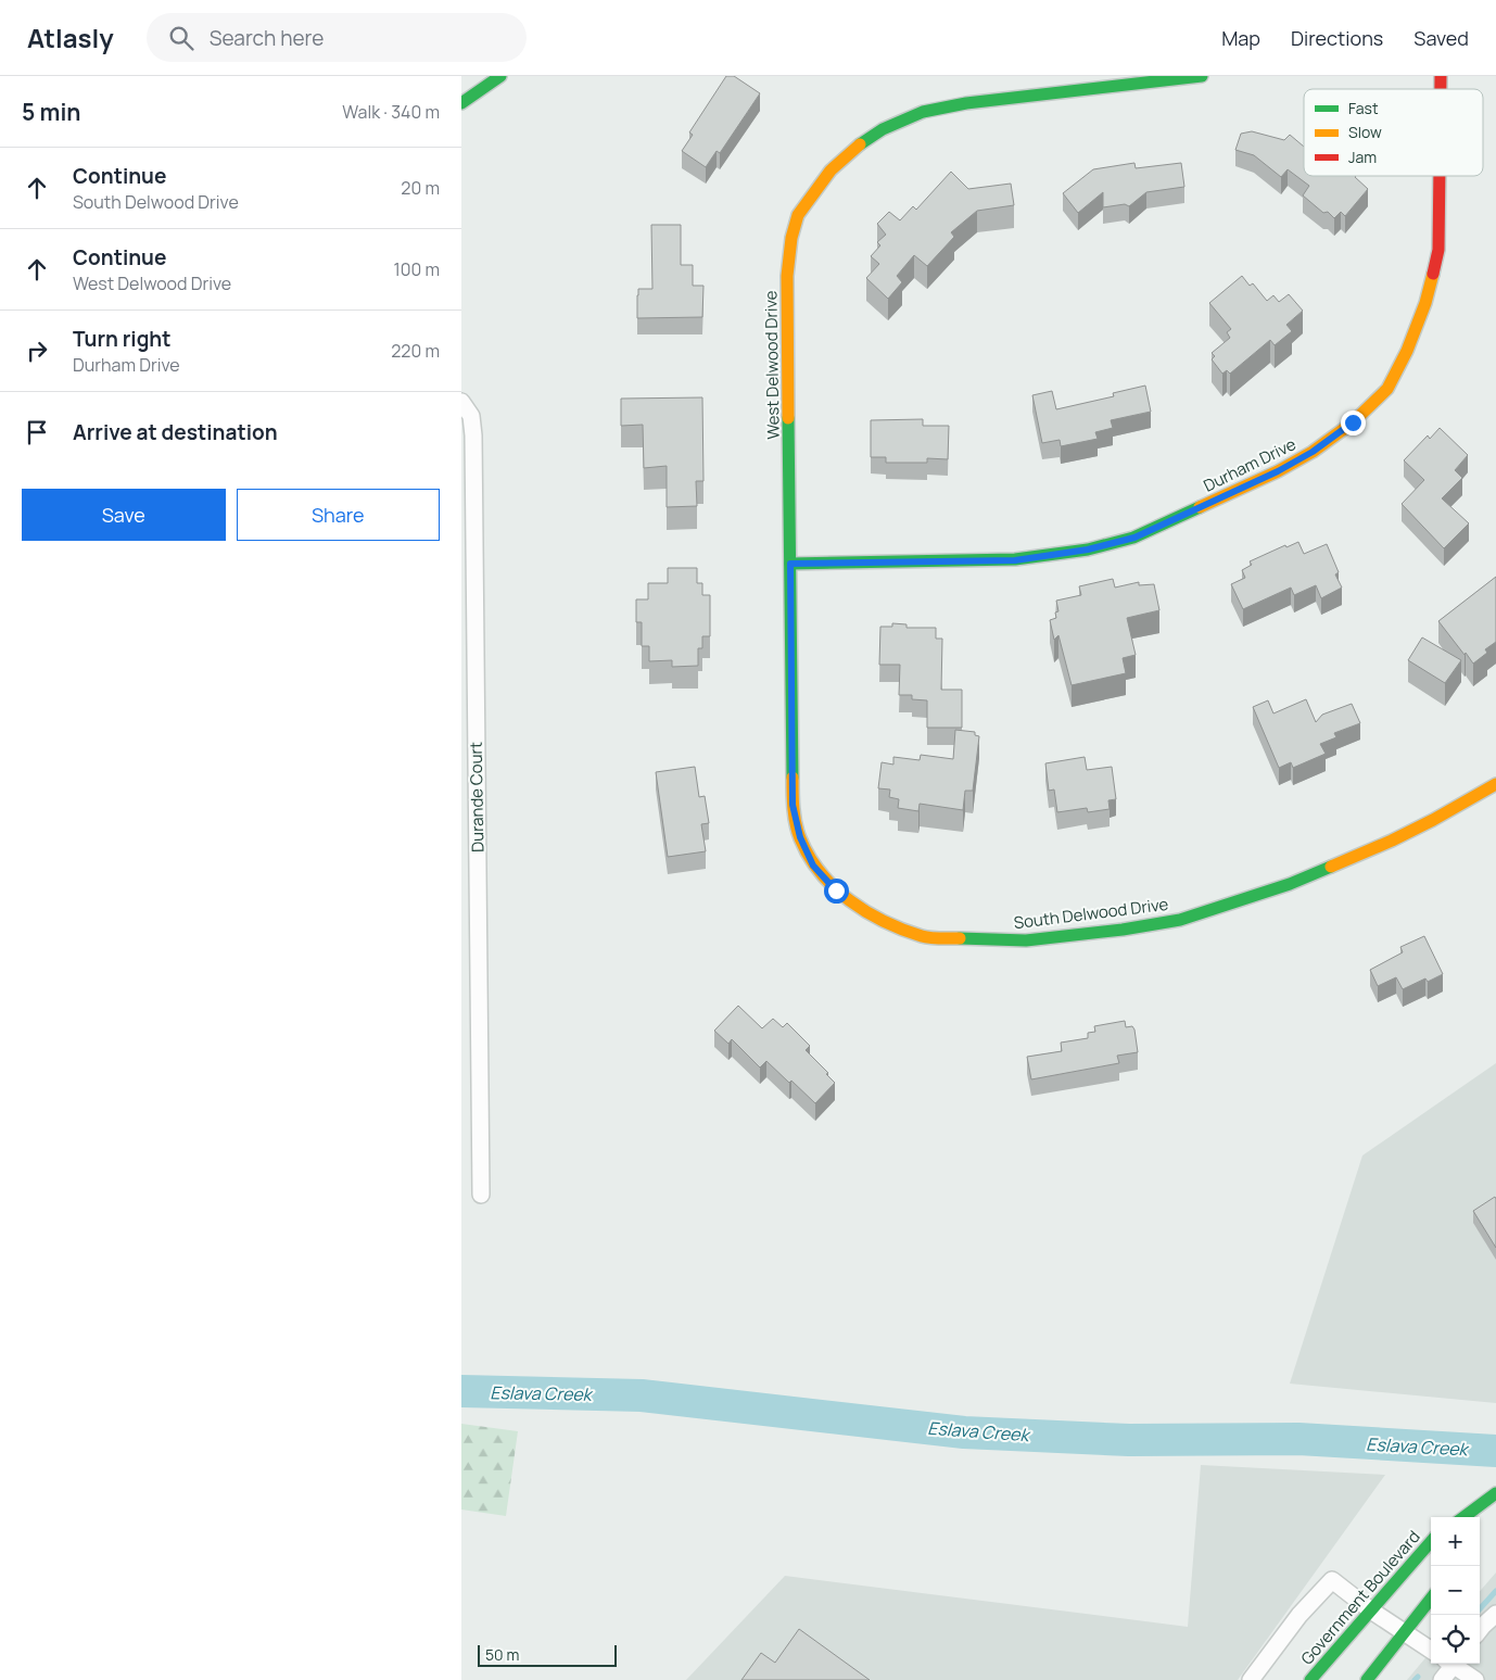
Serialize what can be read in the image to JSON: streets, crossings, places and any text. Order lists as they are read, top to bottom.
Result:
{
  "streets": {
    "street": [
      "West Delwood Drive",
      "Durham Drive",
      "Durande Court",
      "South Delwood Drive",
      "Government Boulevard"
    ]
  },
  "crossings": [
    ["West Delwood Drive", "Durham Drive"],
    ["West Delwood Drive", "South Delwood Drive"]
  ],
  "water": ["Eslava Creek"],
  "legend": ["Fast", "Slow", "Jam"],
  "scale_bar": "50 m",
  "page": {
    "header": "Atlasly",
    "search": "Search here",
    "nav": ["Map", "Directions", "Saved"],
    "heading": ["5 min", "Walk · 340 m"],
    "list": [
      ["Continue", "South Delwood Drive", "20 m"],
      ["Continue", "West Delwood Drive", "100 m"],
      ["Turn right", "Durham Drive", "220 m"],
      "Arrive at destination"
    ],
    "buttons": ["Save", "Share"],
    "map_buttons": ["+", "−"],
    "scale": "50 m"
  }
}
